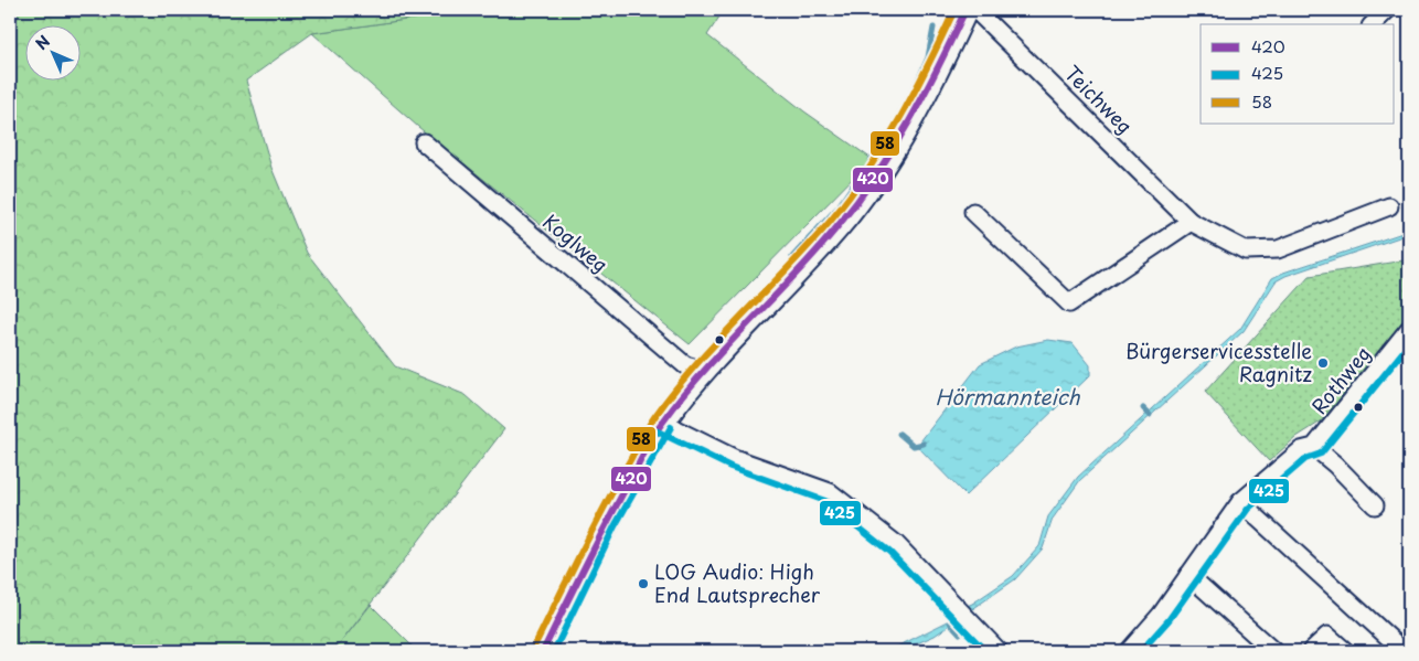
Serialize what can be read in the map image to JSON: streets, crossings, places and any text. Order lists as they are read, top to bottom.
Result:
{
  "streets": {
    "street": ["Teichweg", "Koglweg", "Rothweg"]
  },
  "water": ["Hörmannteich"],
  "places": ["Bürgerservicesstelle Ragnitz", "LOG Audio: High End Lautsprecher"],
  "lines": ["transit line 420", "transit line 58", "transit line 425"],
  "legend": ["420", "425", "58"],
  "north": "top left"
}
